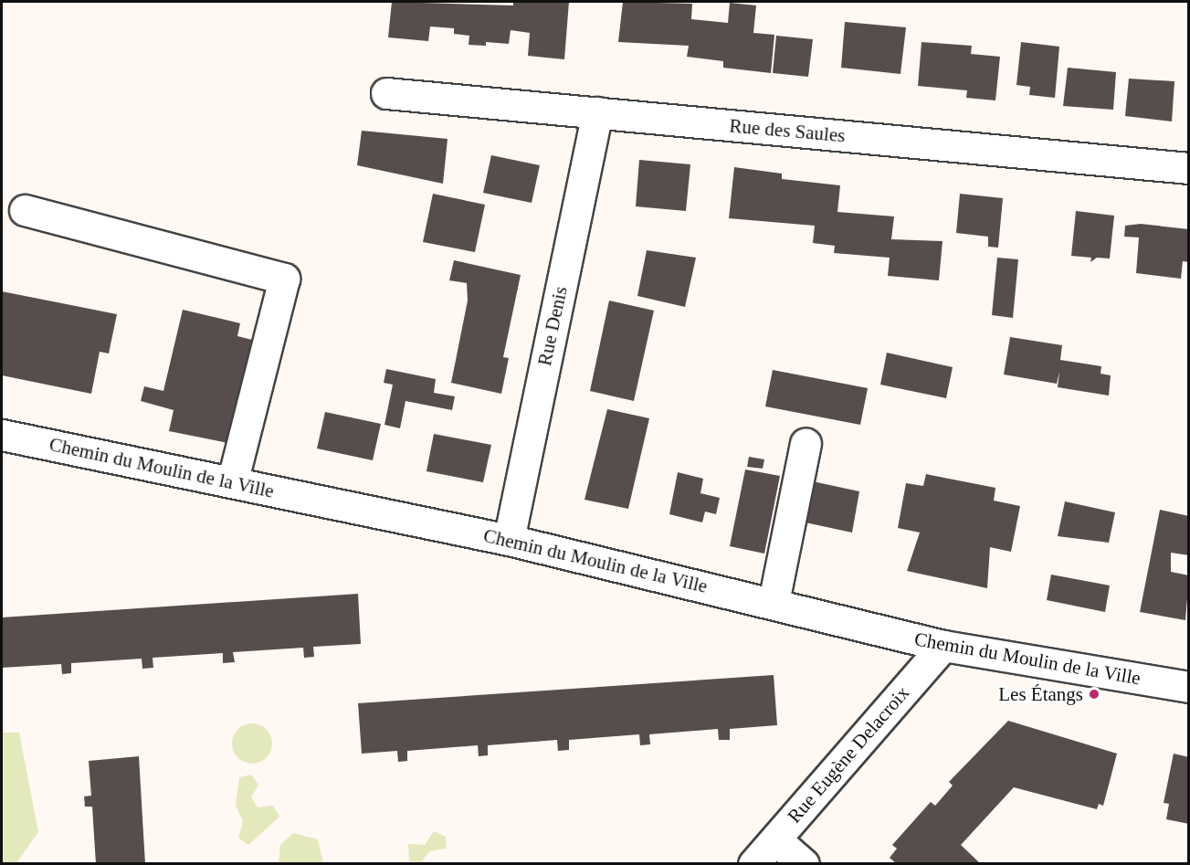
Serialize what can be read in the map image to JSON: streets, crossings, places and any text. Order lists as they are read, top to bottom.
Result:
{
  "streets": {
    "street": [
      "Rue des Saules",
      "Rue Denis",
      "Chemin du Moulin de la Ville",
      "Rue Eugène Delacroix"
    ]
  },
  "crossings": [
    ["Rue des Saules", "Rue Denis"],
    ["Rue Denis", "Chemin du Moulin de la Ville"],
    ["Chemin du Moulin de la Ville", "Rue Eugène Delacroix"]
  ],
  "places": ["Les Étangs"]
}
